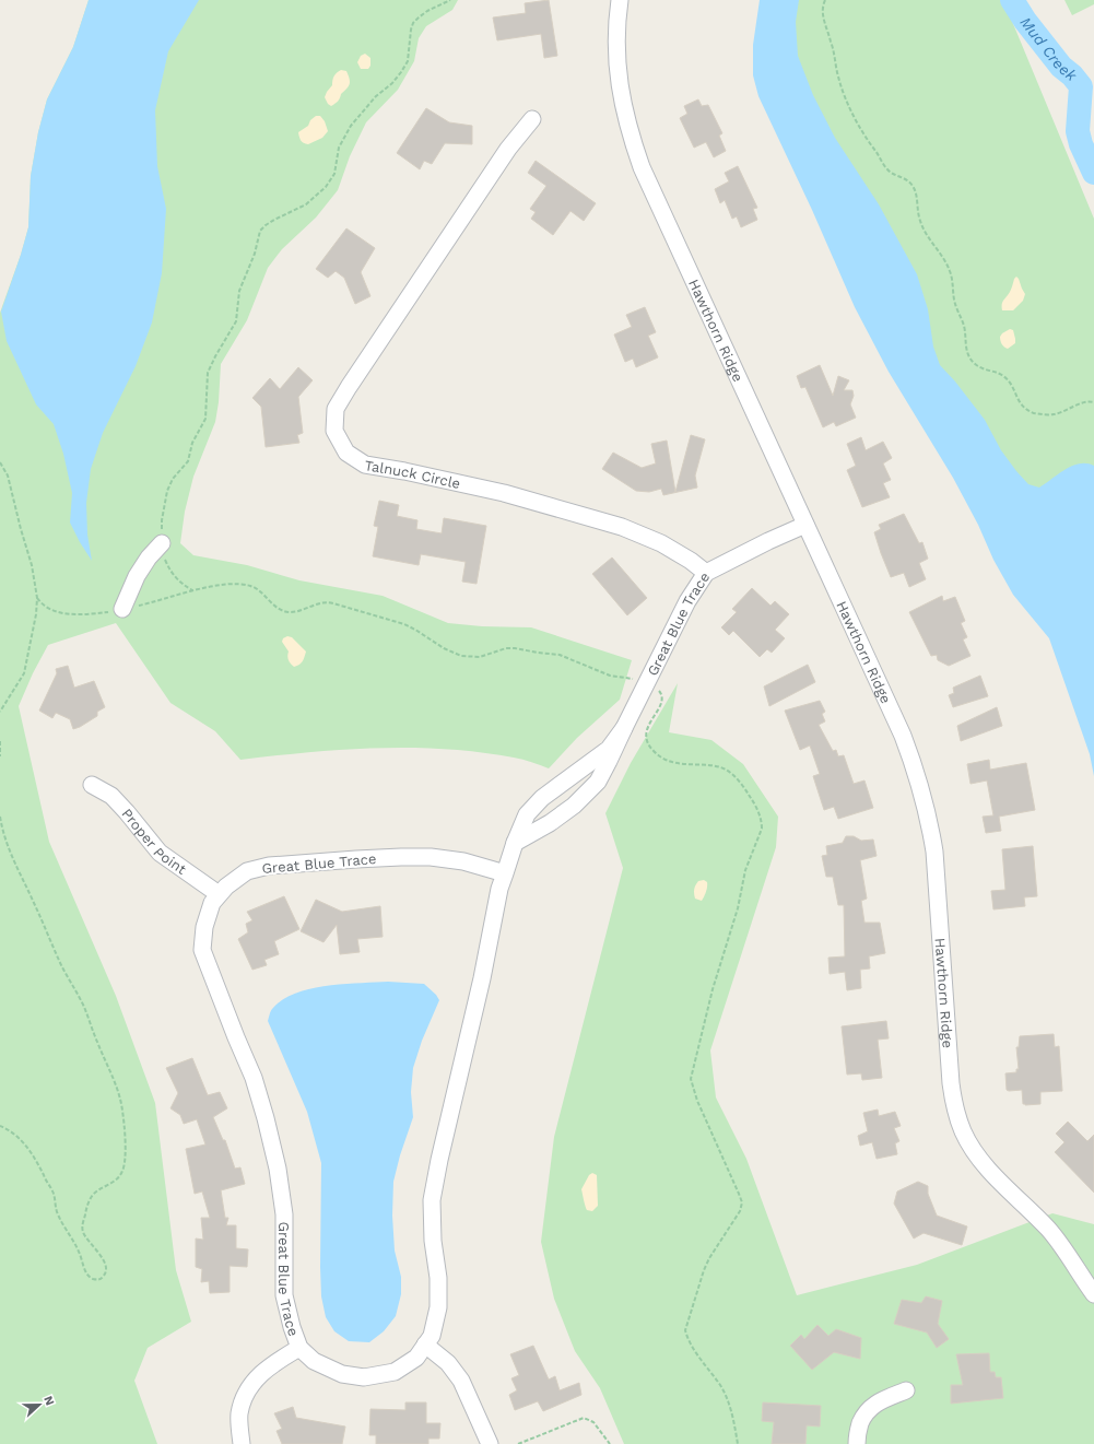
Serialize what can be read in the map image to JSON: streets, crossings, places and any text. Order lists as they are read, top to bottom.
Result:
{
  "streets": {
    "street": [
      "Hawthorn Ridge",
      "Talnuck Circle",
      "Great Blue Trace",
      "Proper Point"
    ]
  },
  "crossings": [
    ["Hawthorn Ridge", "Great Blue Trace"],
    ["Talnuck Circle", "Great Blue Trace"],
    ["Great Blue Trace", "Proper Point"]
  ],
  "water": ["Mud Creek"],
  "north": "right"
}
